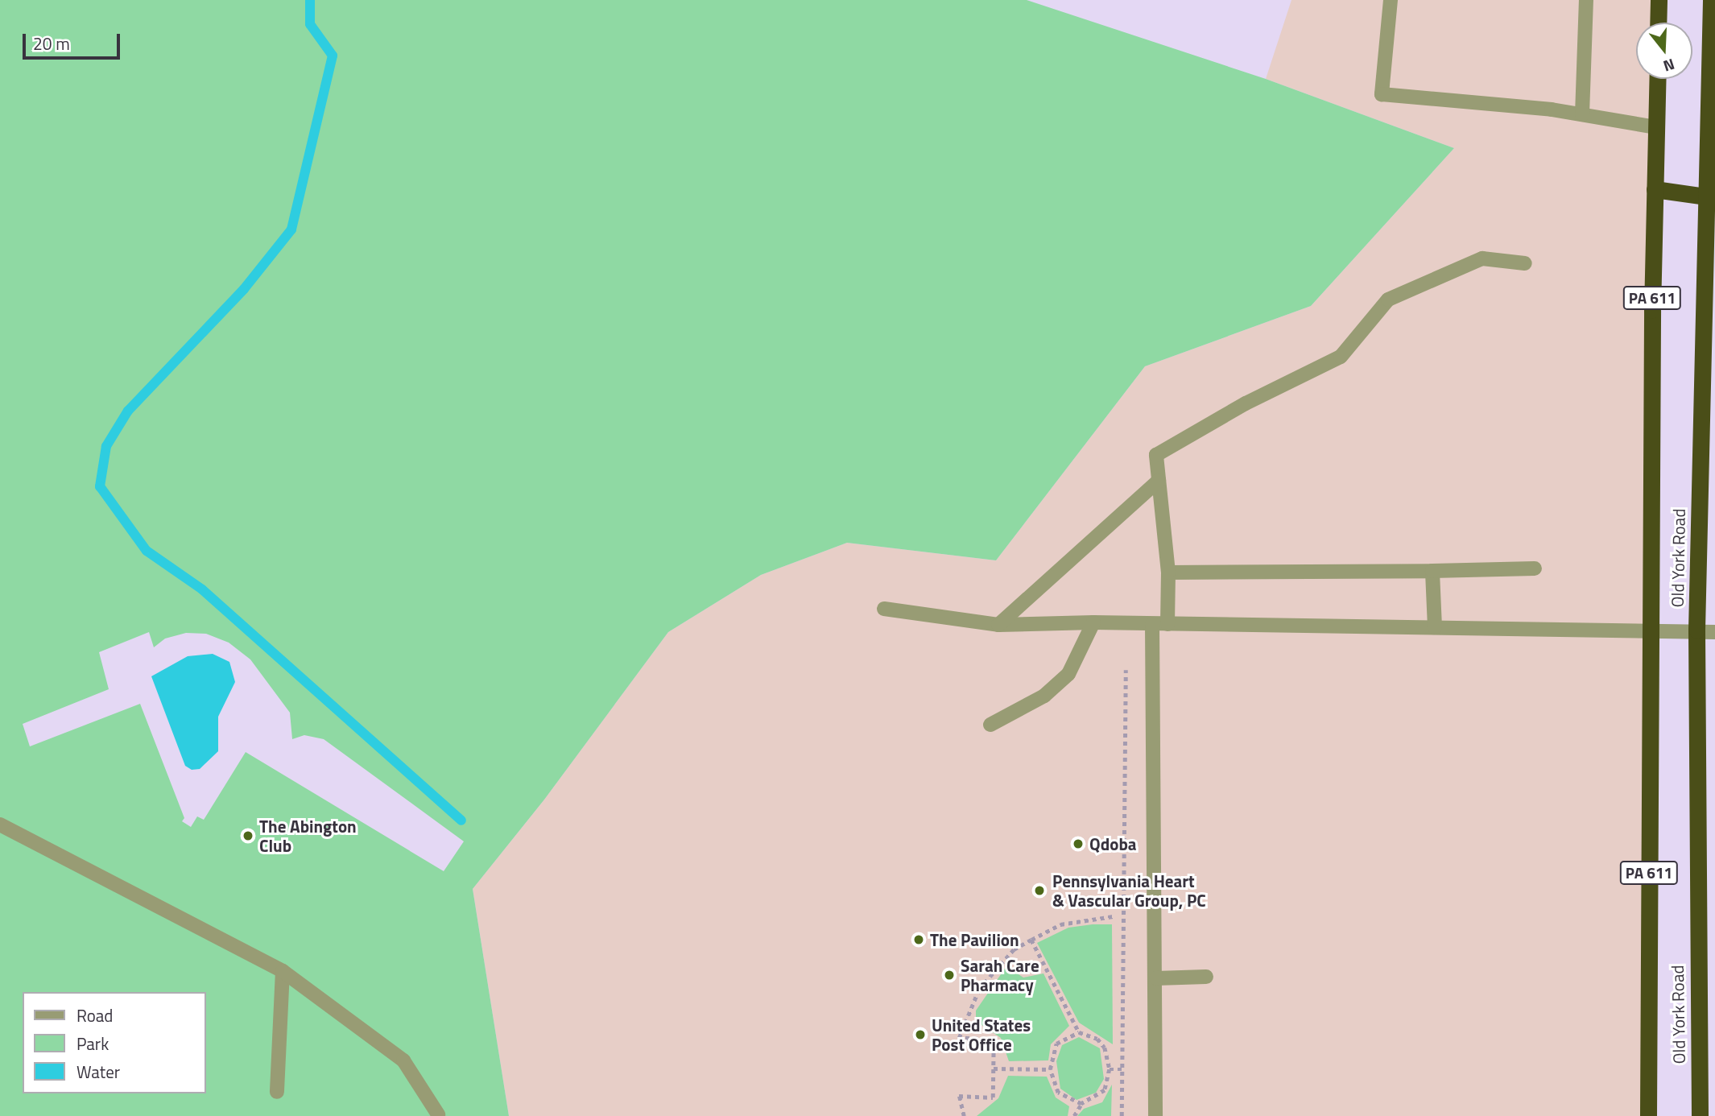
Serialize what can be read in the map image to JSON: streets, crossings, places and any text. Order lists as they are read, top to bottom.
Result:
{
  "streets": {
    "highway": ["PA 611", "Old York Road"]
  },
  "places": [
    "The Abington Club",
    "Qdoba",
    "Pennsylvania Heart & Vascular Group, PC",
    "The Pavilion",
    "Sarah Care Pharmacy",
    "United States Post Office"
  ],
  "legend": ["Road", "Park", "Water"],
  "scale_bar": "20 m",
  "north": "bottom"
}
